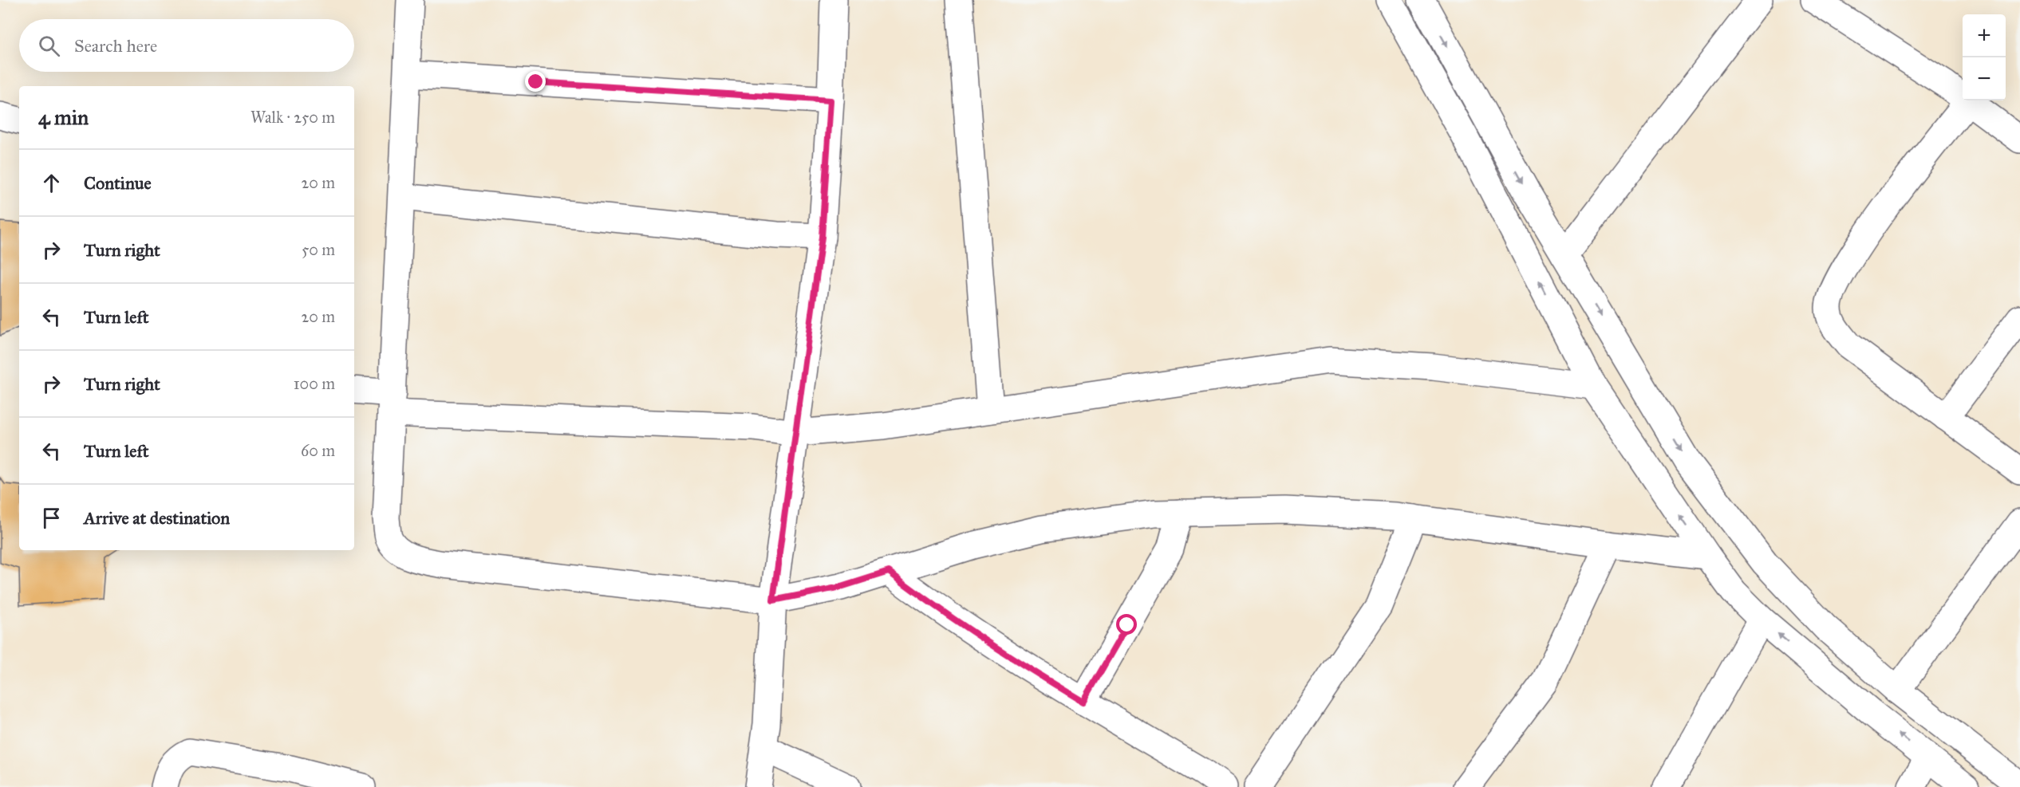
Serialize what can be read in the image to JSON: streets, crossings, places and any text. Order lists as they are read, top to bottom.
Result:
{
  "page": {
    "map_buttons": ["+", "−"],
    "search": "Search here",
    "heading": ["4 min", "Walk · 250 m"],
    "list": [
      ["Continue", "20 m"],
      ["Turn right", "50 m"],
      ["Turn left", "20 m"],
      ["Turn right", "100 m"],
      ["Turn left", "60 m"],
      "Arrive at destination"
    ]
  }
}
